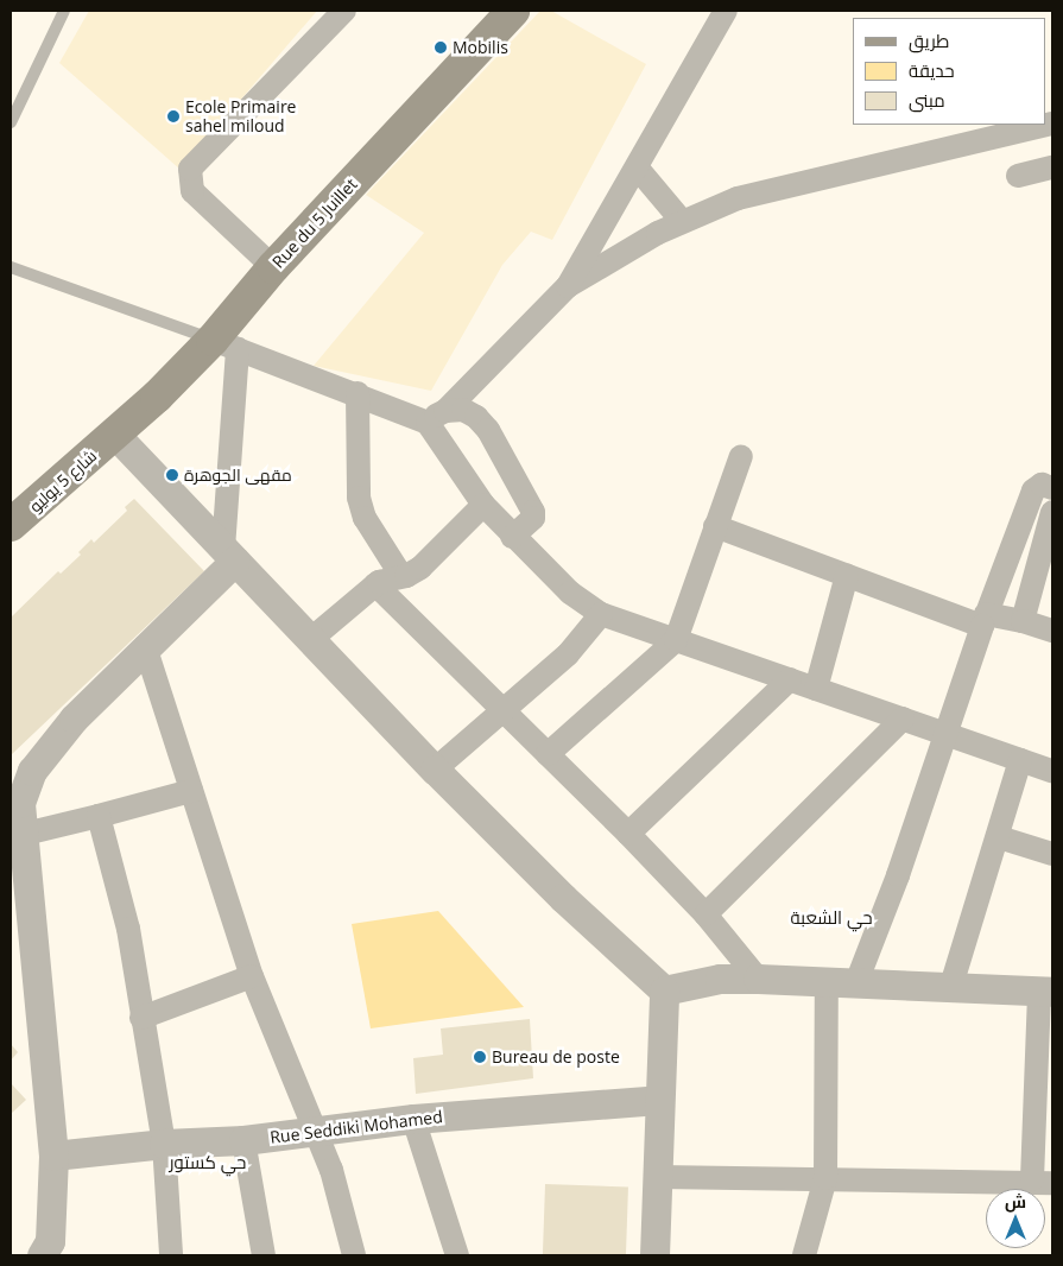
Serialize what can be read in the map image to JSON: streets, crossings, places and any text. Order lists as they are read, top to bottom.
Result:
{
  "streets": {
    "main road": ["Rue du 5 Juillet", "شارع 5 يوليو"],
    "street": ["Rue Seddiki Mohamed"]
  },
  "crossings": [
    ["Rue du 5 Juillet", "شارع 5 يوليو"]
  ],
  "districts": ["حي الشعبة", "حي كستور"],
  "places": [
    "Mobilis",
    "Ecole Primaire sahel miloud",
    "مقهى الجوهرة",
    "Bureau de poste"
  ],
  "legend": ["طريق", "حديقة", "مبنى"],
  "north": "top"
}
